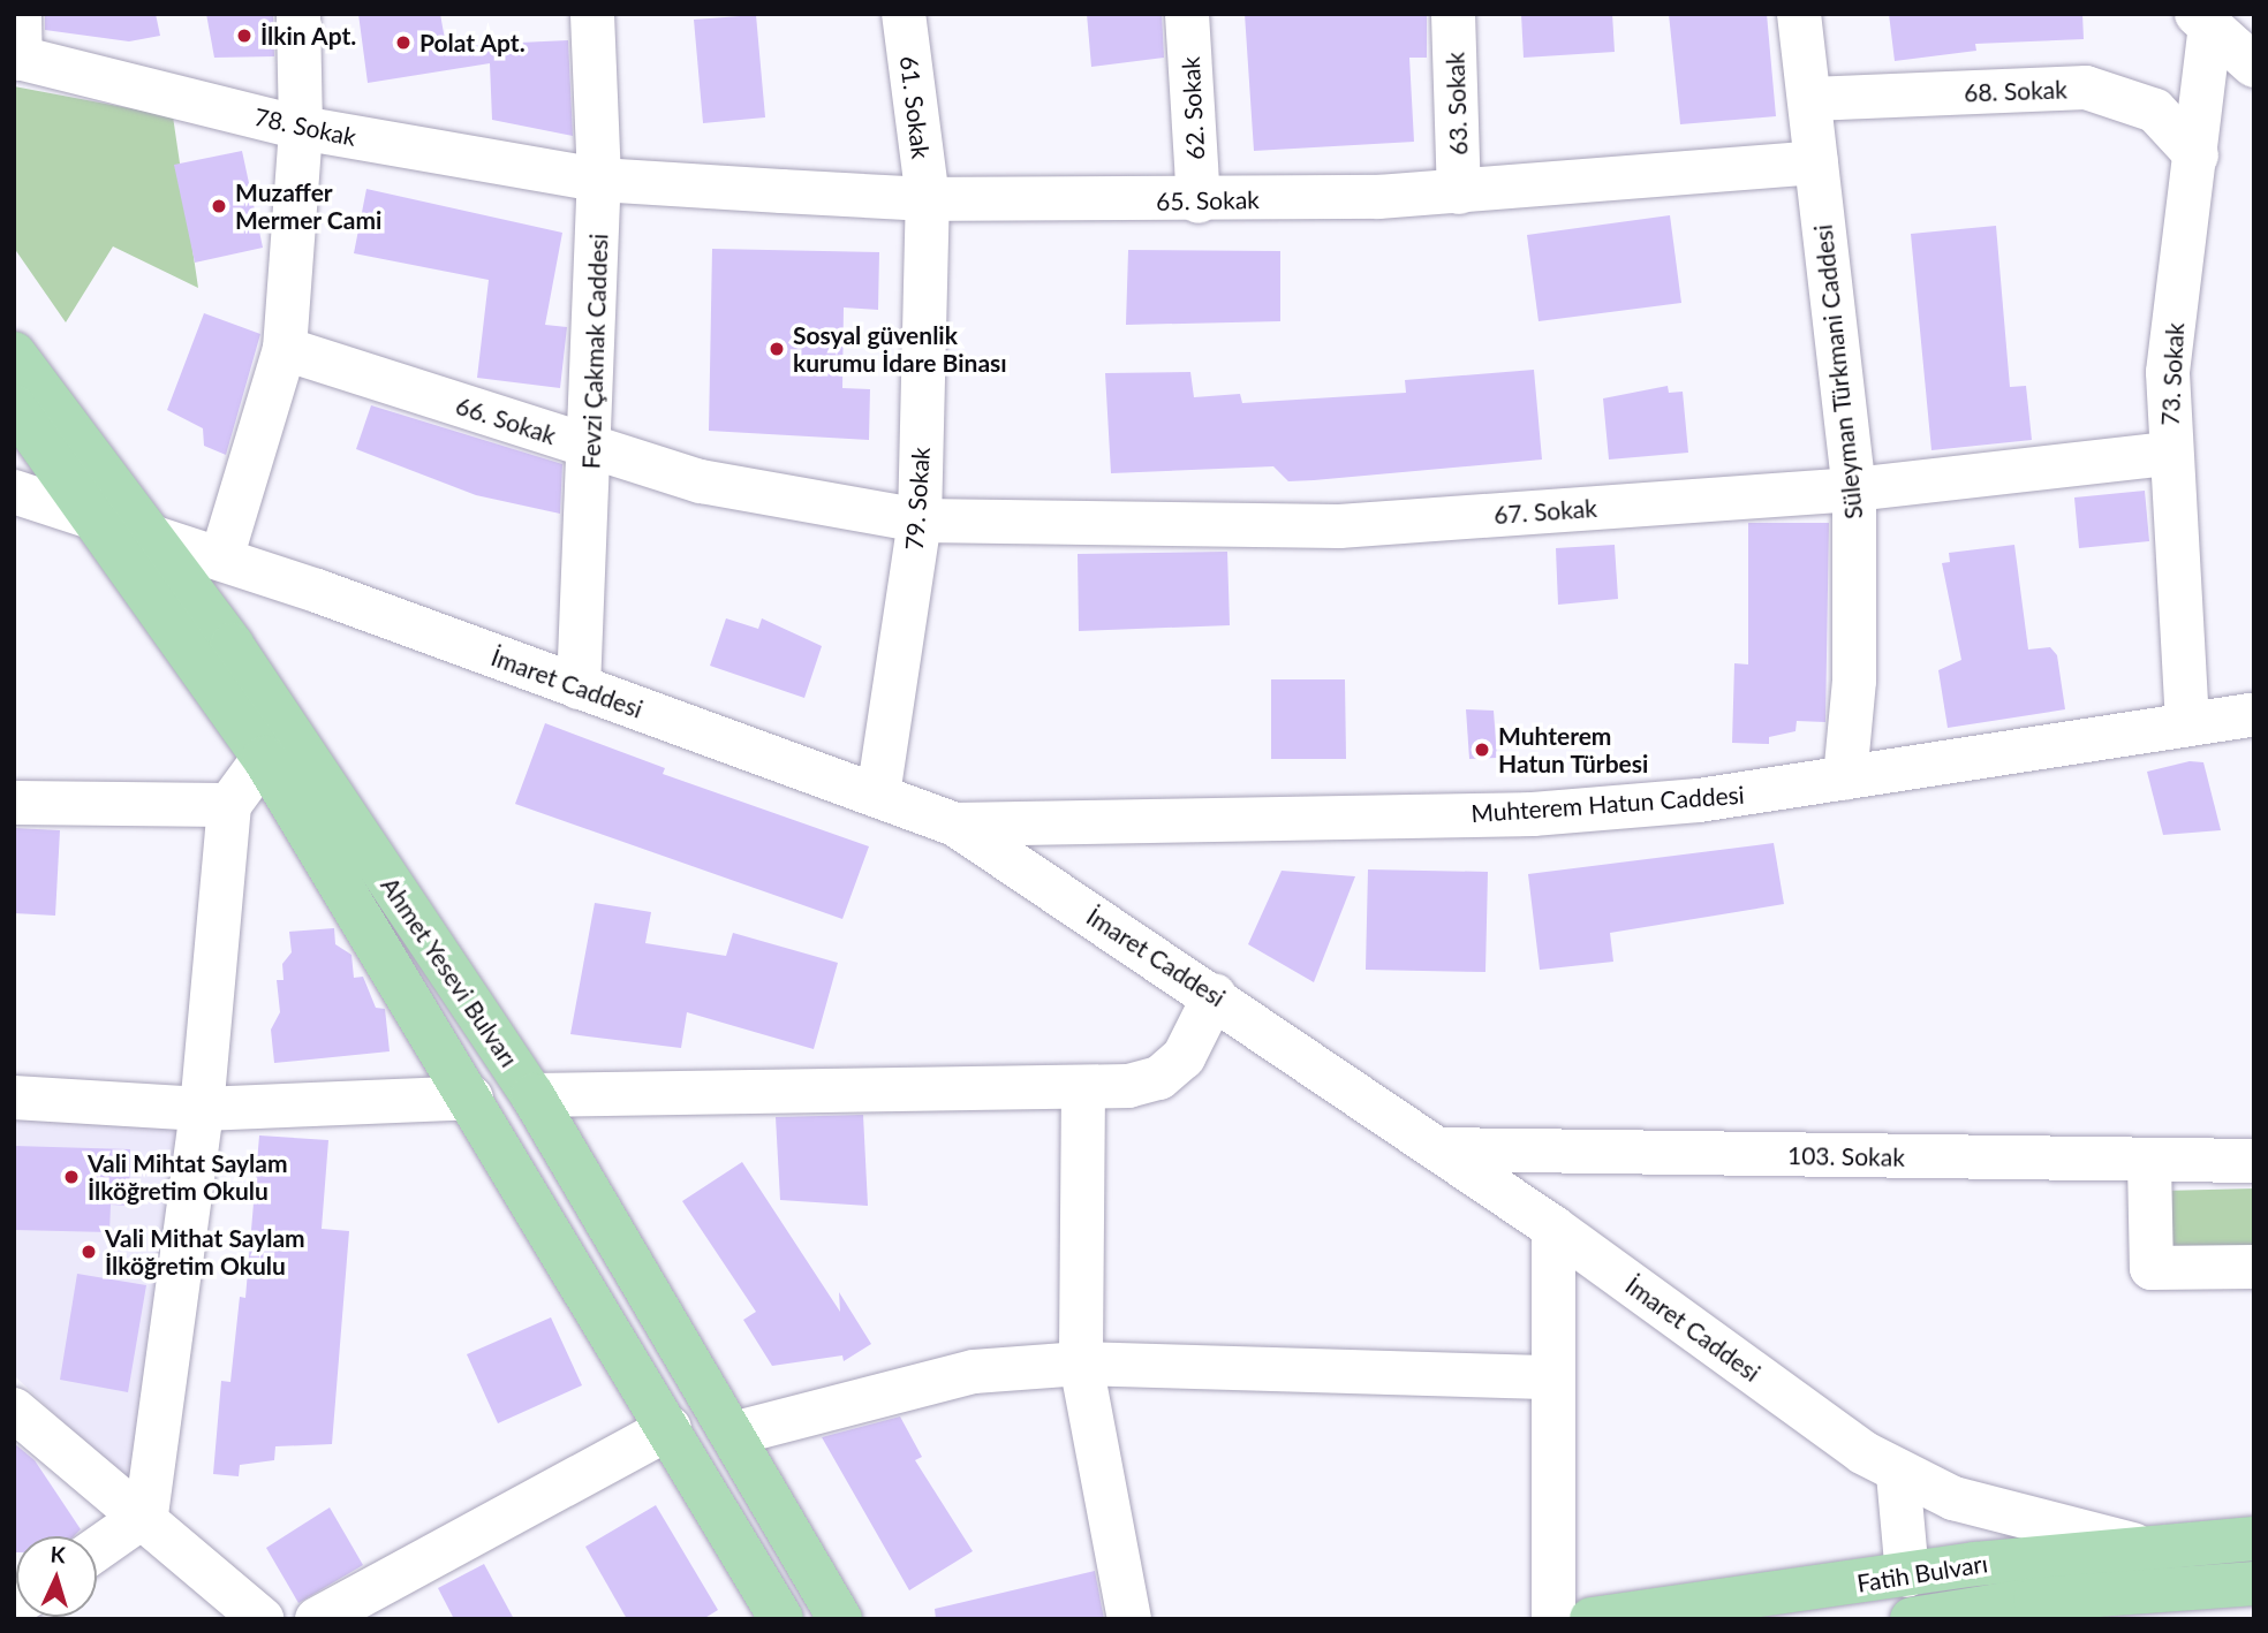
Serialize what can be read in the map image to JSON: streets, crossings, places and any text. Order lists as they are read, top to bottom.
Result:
{
  "streets": {
    "main road": ["Ahmet Yesevi Bulvarı", "Fatih Bulvarı"],
    "street": [
      "68. Sokak",
      "63. Sokak",
      "61. Sokak",
      "62. Sokak",
      "78. Sokak",
      "65. Sokak",
      "Fevzi Çakmak Caddesi",
      "Süleyman Türkmani Caddesi",
      "73. Sokak",
      "66. Sokak",
      "79. Sokak",
      "67. Sokak",
      "İmaret Caddesi",
      "Muhterem Hatun Caddesi",
      "103. Sokak"
    ]
  },
  "crossings": [
    ["68. Sokak", "Süleyman Türkmani Caddesi"],
    ["68. Sokak", "73. Sokak"],
    ["63. Sokak", "65. Sokak"],
    ["61. Sokak", "65. Sokak"],
    ["61. Sokak", "79. Sokak"],
    ["62. Sokak", "65. Sokak"],
    ["78. Sokak", "65. Sokak"],
    ["78. Sokak", "Fevzi Çakmak Caddesi"],
    ["65. Sokak", "Fevzi Çakmak Caddesi"],
    ["65. Sokak", "Süleyman Türkmani Caddesi"],
    ["65. Sokak", "79. Sokak"],
    ["Fevzi Çakmak Caddesi", "66. Sokak"],
    ["Fevzi Çakmak Caddesi", "İmaret Caddesi"],
    ["Süleyman Türkmani Caddesi", "67. Sokak"],
    ["Süleyman Türkmani Caddesi", "Muhterem Hatun Caddesi"],
    ["73. Sokak", "67. Sokak"],
    ["73. Sokak", "Muhterem Hatun Caddesi"],
    ["66. Sokak", "79. Sokak"],
    ["66. Sokak", "67. Sokak"],
    ["79. Sokak", "67. Sokak"],
    ["79. Sokak", "İmaret Caddesi"],
    ["İmaret Caddesi", "Muhterem Hatun Caddesi"],
    ["İmaret Caddesi", "Ahmet Yesevi Bulvarı"],
    ["İmaret Caddesi", "103. Sokak"],
    ["İmaret Caddesi", "Fatih Bulvarı"]
  ],
  "places": [
    "İlkin Apt.",
    "Polat Apt.",
    "Muzaffer Mermer Cami",
    "Sosyal güvenlik kurumu İdare Binası",
    "Muhterem Hatun Türbesi",
    "Vali Mihtat Saylam İlköğretim Okulu",
    "Vali Mithat Saylam İlköğretim Okulu"
  ],
  "north": "top"
}
